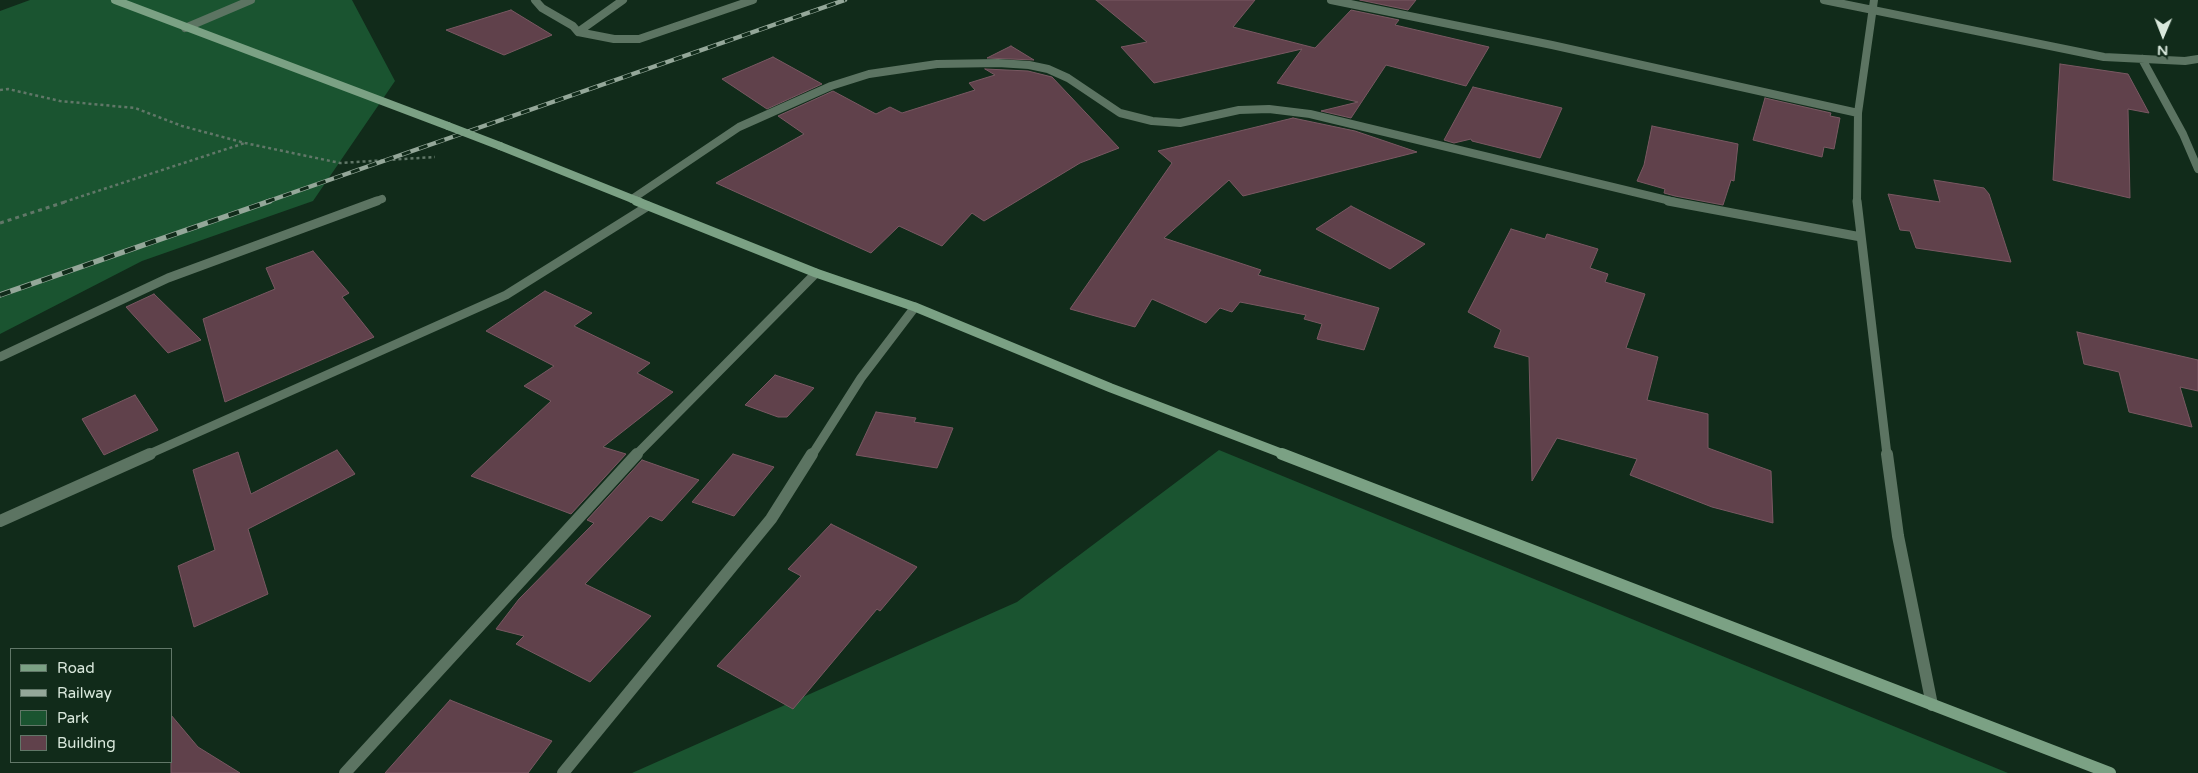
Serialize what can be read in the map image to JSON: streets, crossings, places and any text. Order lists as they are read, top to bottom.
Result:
{
  "legend": [
    "Road",
    "Railway",
    "Park",
    "Building"
  ],
  "north": "bottom"
}
